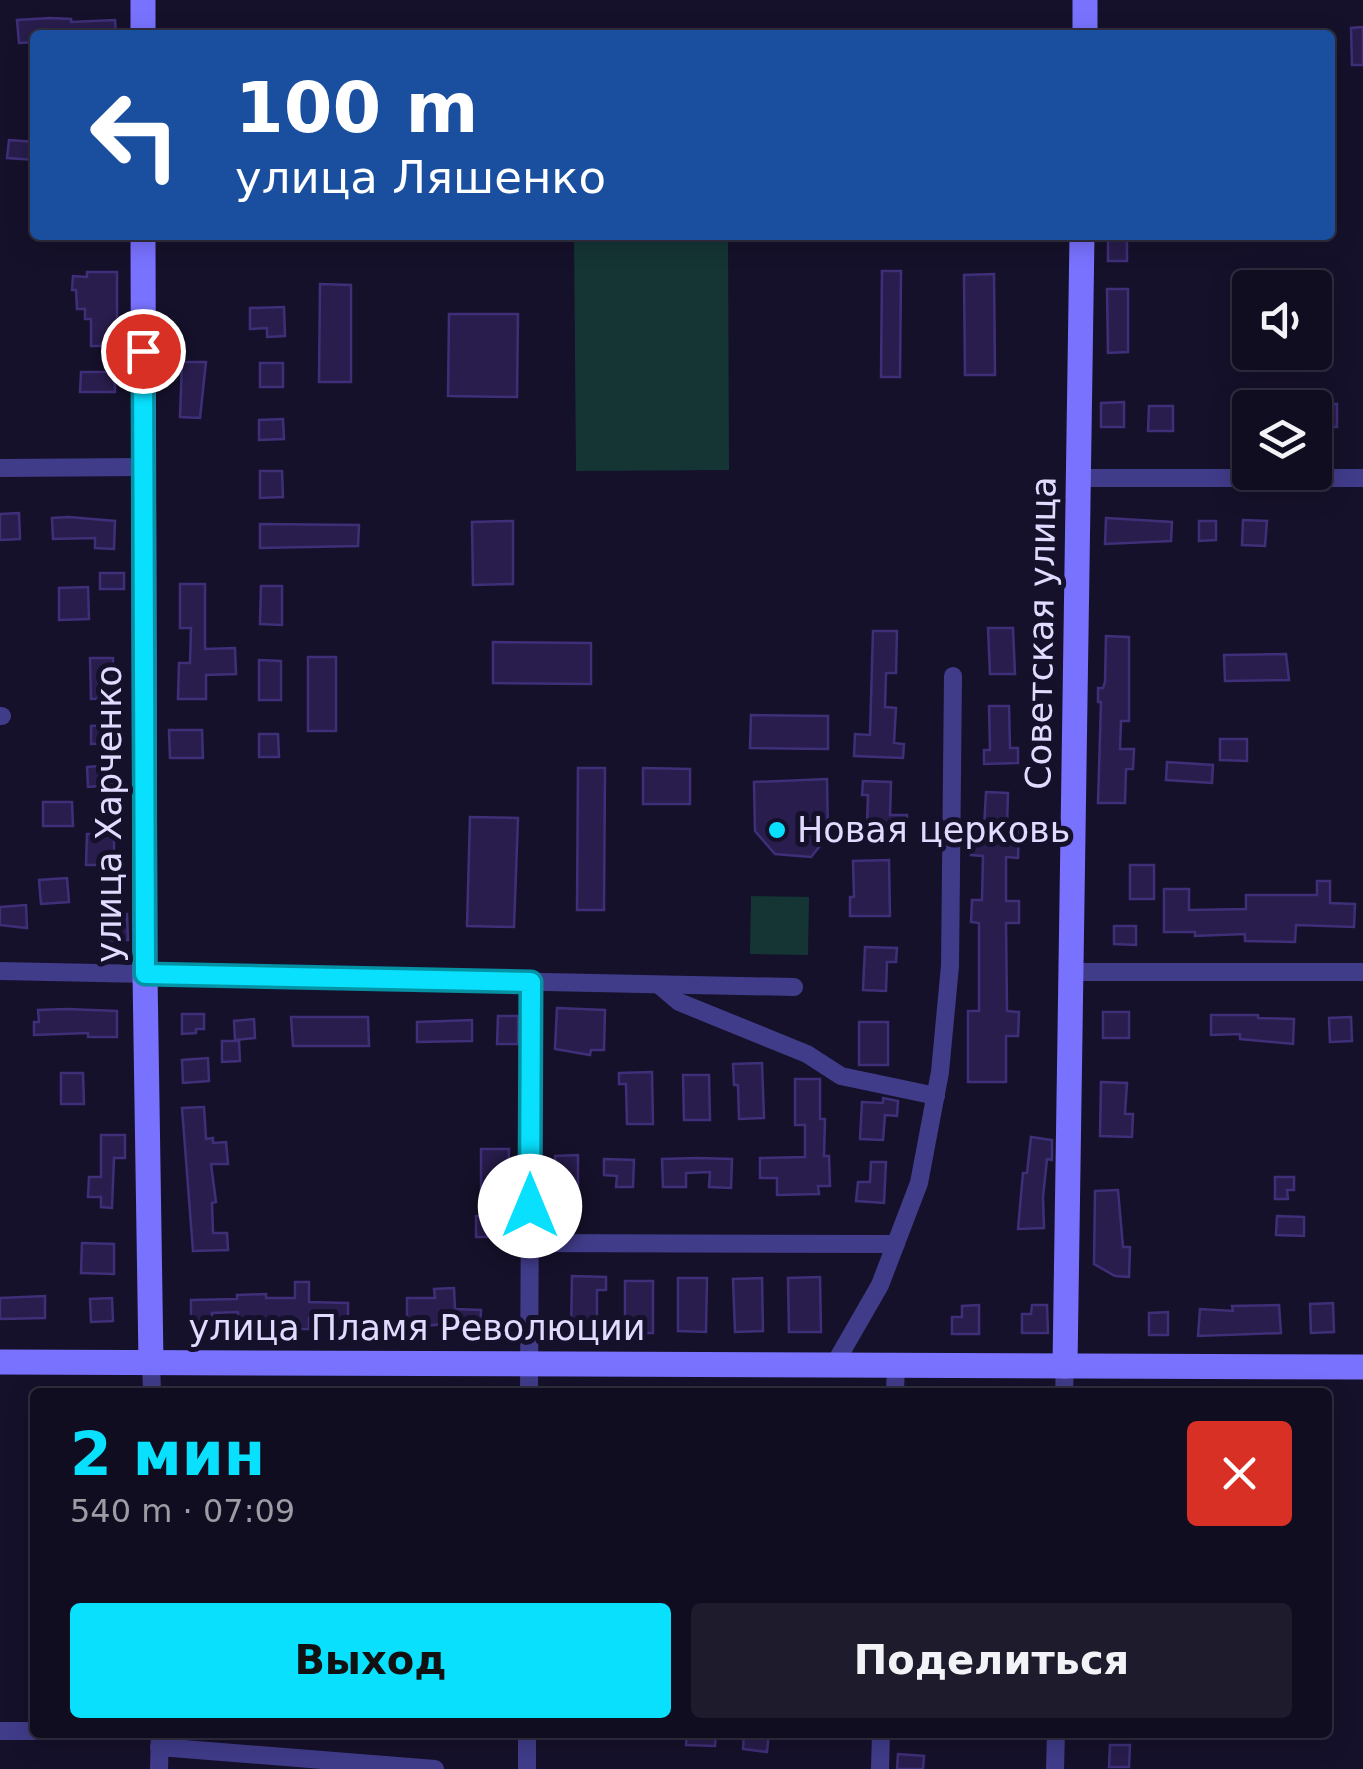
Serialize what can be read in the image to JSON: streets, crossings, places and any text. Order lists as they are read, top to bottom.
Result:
{
  "streets": {
    "street": ["Советская улица", "улица Харченко", "улица Пламя Революции"]
  },
  "crossings": [
    ["Советская улица", "улица Пламя Революции"],
    ["улица Харченко", "улица Пламя Революции"]
  ],
  "places": ["Новая церковь"],
  "page": {
    "turn": ["100 m", "улица Ляшенко"],
    "heading": ["2 мин", "540 m · 07:09"],
    "buttons": ["Выход", "Поделиться"]
  }
}
